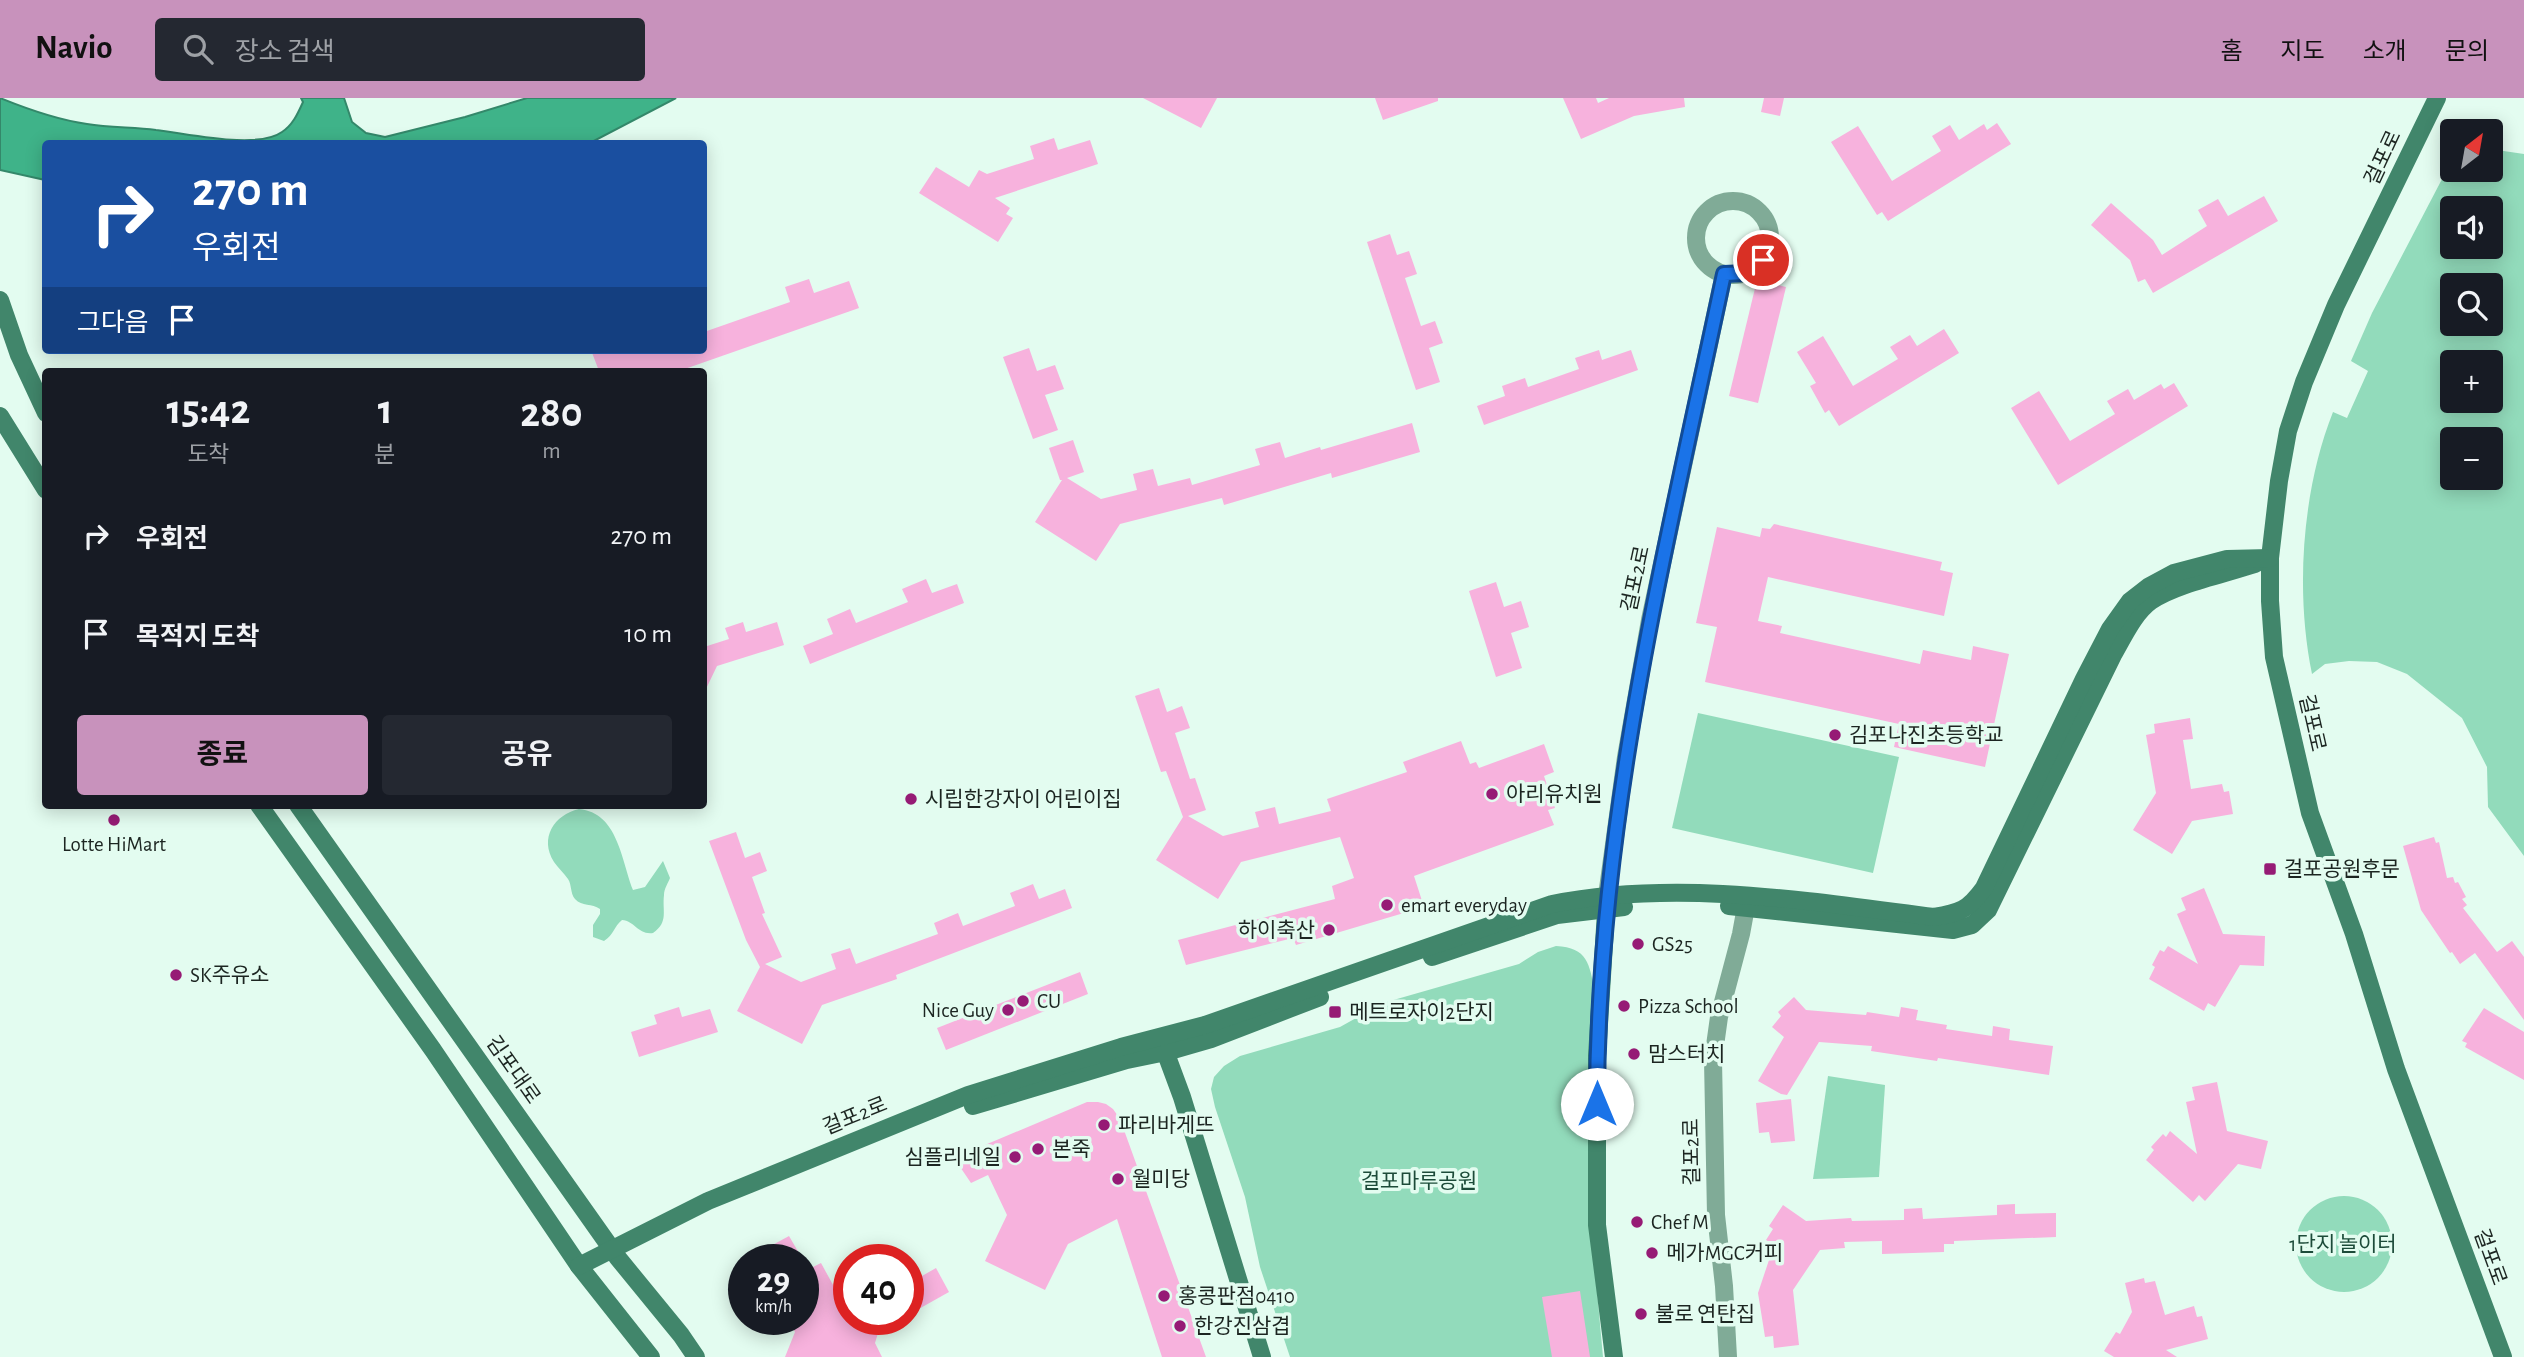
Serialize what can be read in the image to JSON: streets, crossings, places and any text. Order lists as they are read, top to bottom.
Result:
{
  "streets": {
    "street": ["걸포로", "걸포2로", "김포대로"]
  },
  "crossings": [
    ["걸포2로", "김포대로"]
  ],
  "parks": ["걸포마루공원", "1단지 놀이터"],
  "places": {
    "other": [
      "김포나진초등학교",
      "아리유치원",
      "시립한강자이 어린이집",
      "Lotte HiMart",
      "emart everyday",
      "하이축산",
      "GS25",
      "SK주유소",
      "CU",
      "Pizza School",
      "Nice Guy",
      "맘스터치",
      "파리바게뜨",
      "본죽",
      "심플리네일",
      "월미당",
      "Chef M",
      "메가MGC커피",
      "홍콩판점0410",
      "불로 연탄집",
      "한강진삼겹"
    ],
    "transit": ["걸포공원후문", "메트로자이2단지"]
  },
  "north": "top right",
  "page": {
    "header": "Navio",
    "search": "장소 검색",
    "nav": [
      "홈",
      "지도",
      "소개",
      "문의"
    ],
    "map_buttons": ["+", "−"],
    "turn": ["270 m", "우회전"],
    "then": "그다음",
    "eta": [
      "15:42",
      "도착",
      "1",
      "분",
      "280",
      "m"
    ],
    "list": [
      {
        "name": "우회전",
        "value": "270 m"
      },
      {
        "name": "목적지 도착",
        "value": "10 m"
      }
    ],
    "buttons": ["종료", "공유"],
    "speed": "29 km/h",
    "limit": "40"
  }
}
